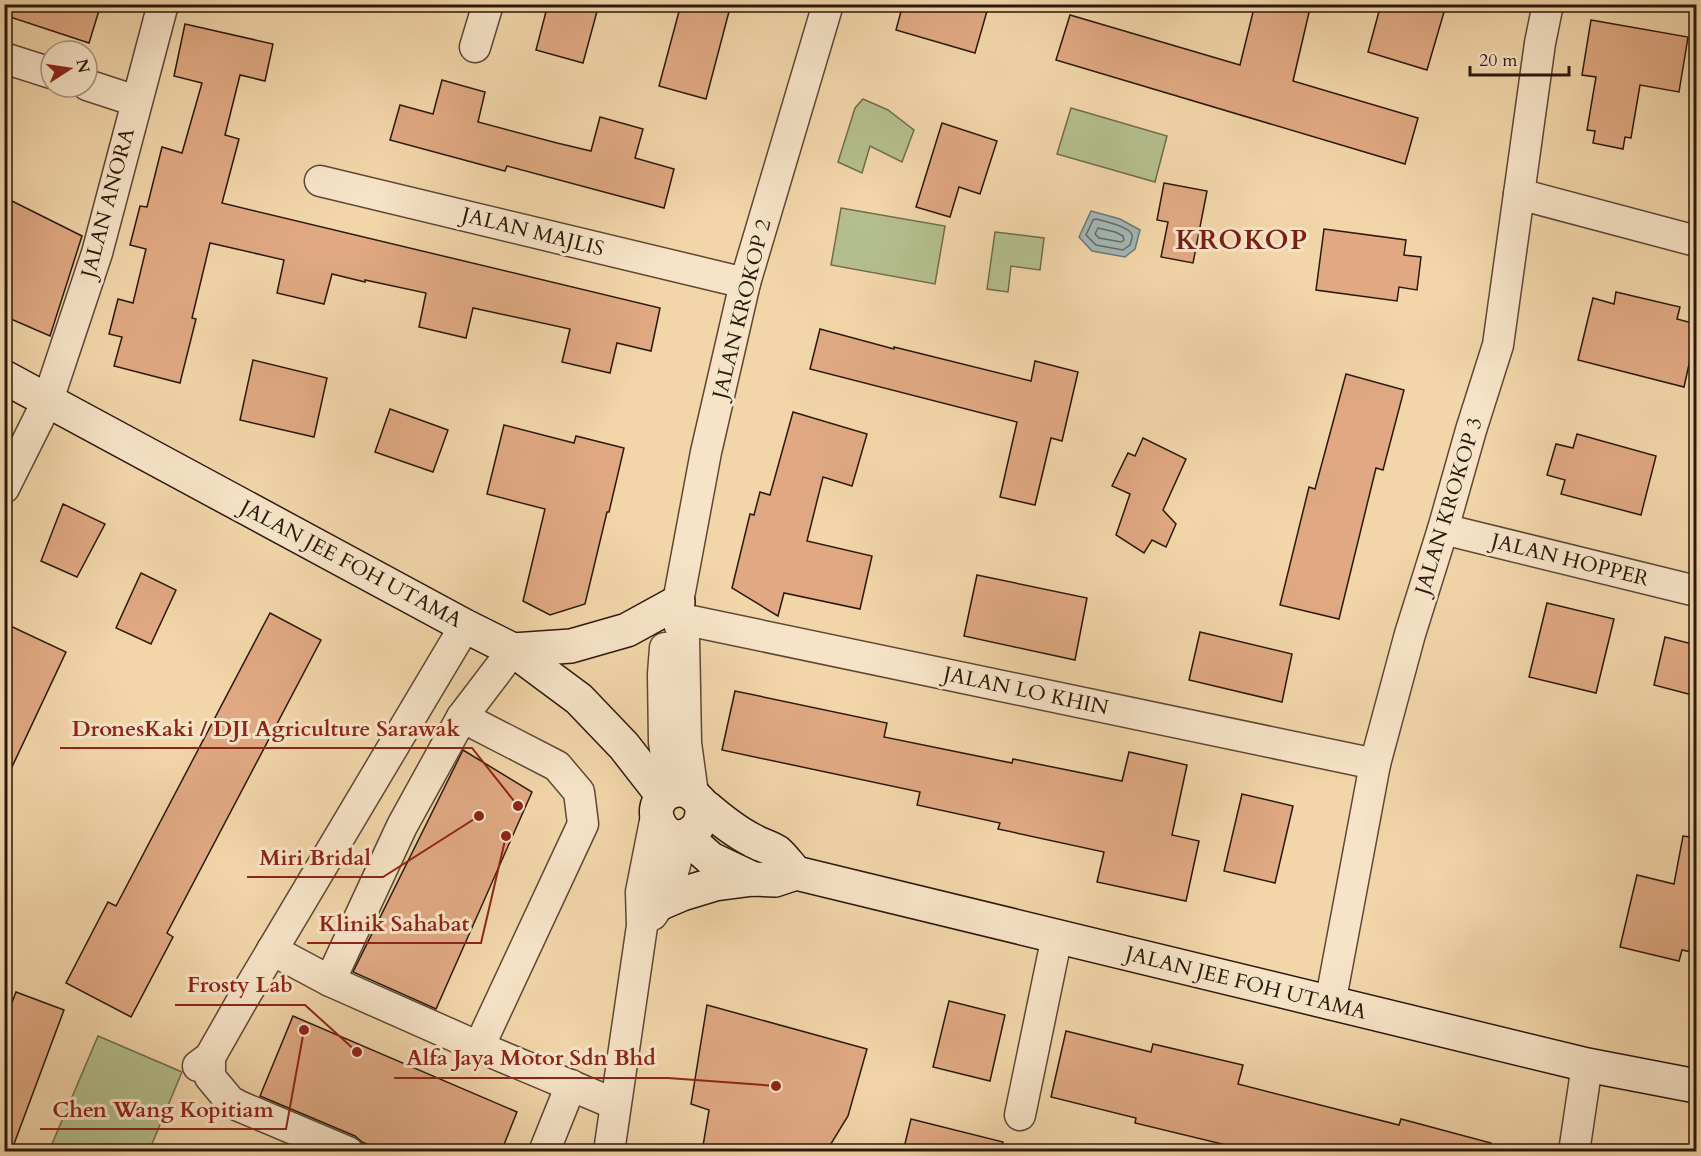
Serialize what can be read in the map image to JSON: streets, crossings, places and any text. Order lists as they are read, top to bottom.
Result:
{
  "streets": {
    "street": [
      "JALAN ANORA",
      "JALAN MAJLIS",
      "JALAN KROKOP 2",
      "JALAN KROKOP 3",
      "JALAN HOPPER",
      "JALAN JEE FOH UTAMA",
      "JALAN LO KHIN"
    ]
  },
  "crossings": [
    ["JALAN ANORA", "JALAN JEE FOH UTAMA"],
    ["JALAN MAJLIS", "JALAN KROKOP 2"],
    ["JALAN KROKOP 2", "JALAN JEE FOH UTAMA"],
    ["JALAN KROKOP 2", "JALAN LO KHIN"],
    ["JALAN KROKOP 3", "JALAN HOPPER"],
    ["JALAN KROKOP 3", "JALAN JEE FOH UTAMA"],
    ["JALAN KROKOP 3", "JALAN LO KHIN"]
  ],
  "districts": ["KROKOP"],
  "places": [
    "DronesKaki / DJI Agriculture Sarawak",
    "Miri Bridal",
    "Klinik Sahabat",
    "Chen Wang Kopitiam",
    "Frosty Lab",
    "Alfa Jaya Motor Sdn Bhd"
  ],
  "scale_bar": "20 m",
  "north": "right"
}
